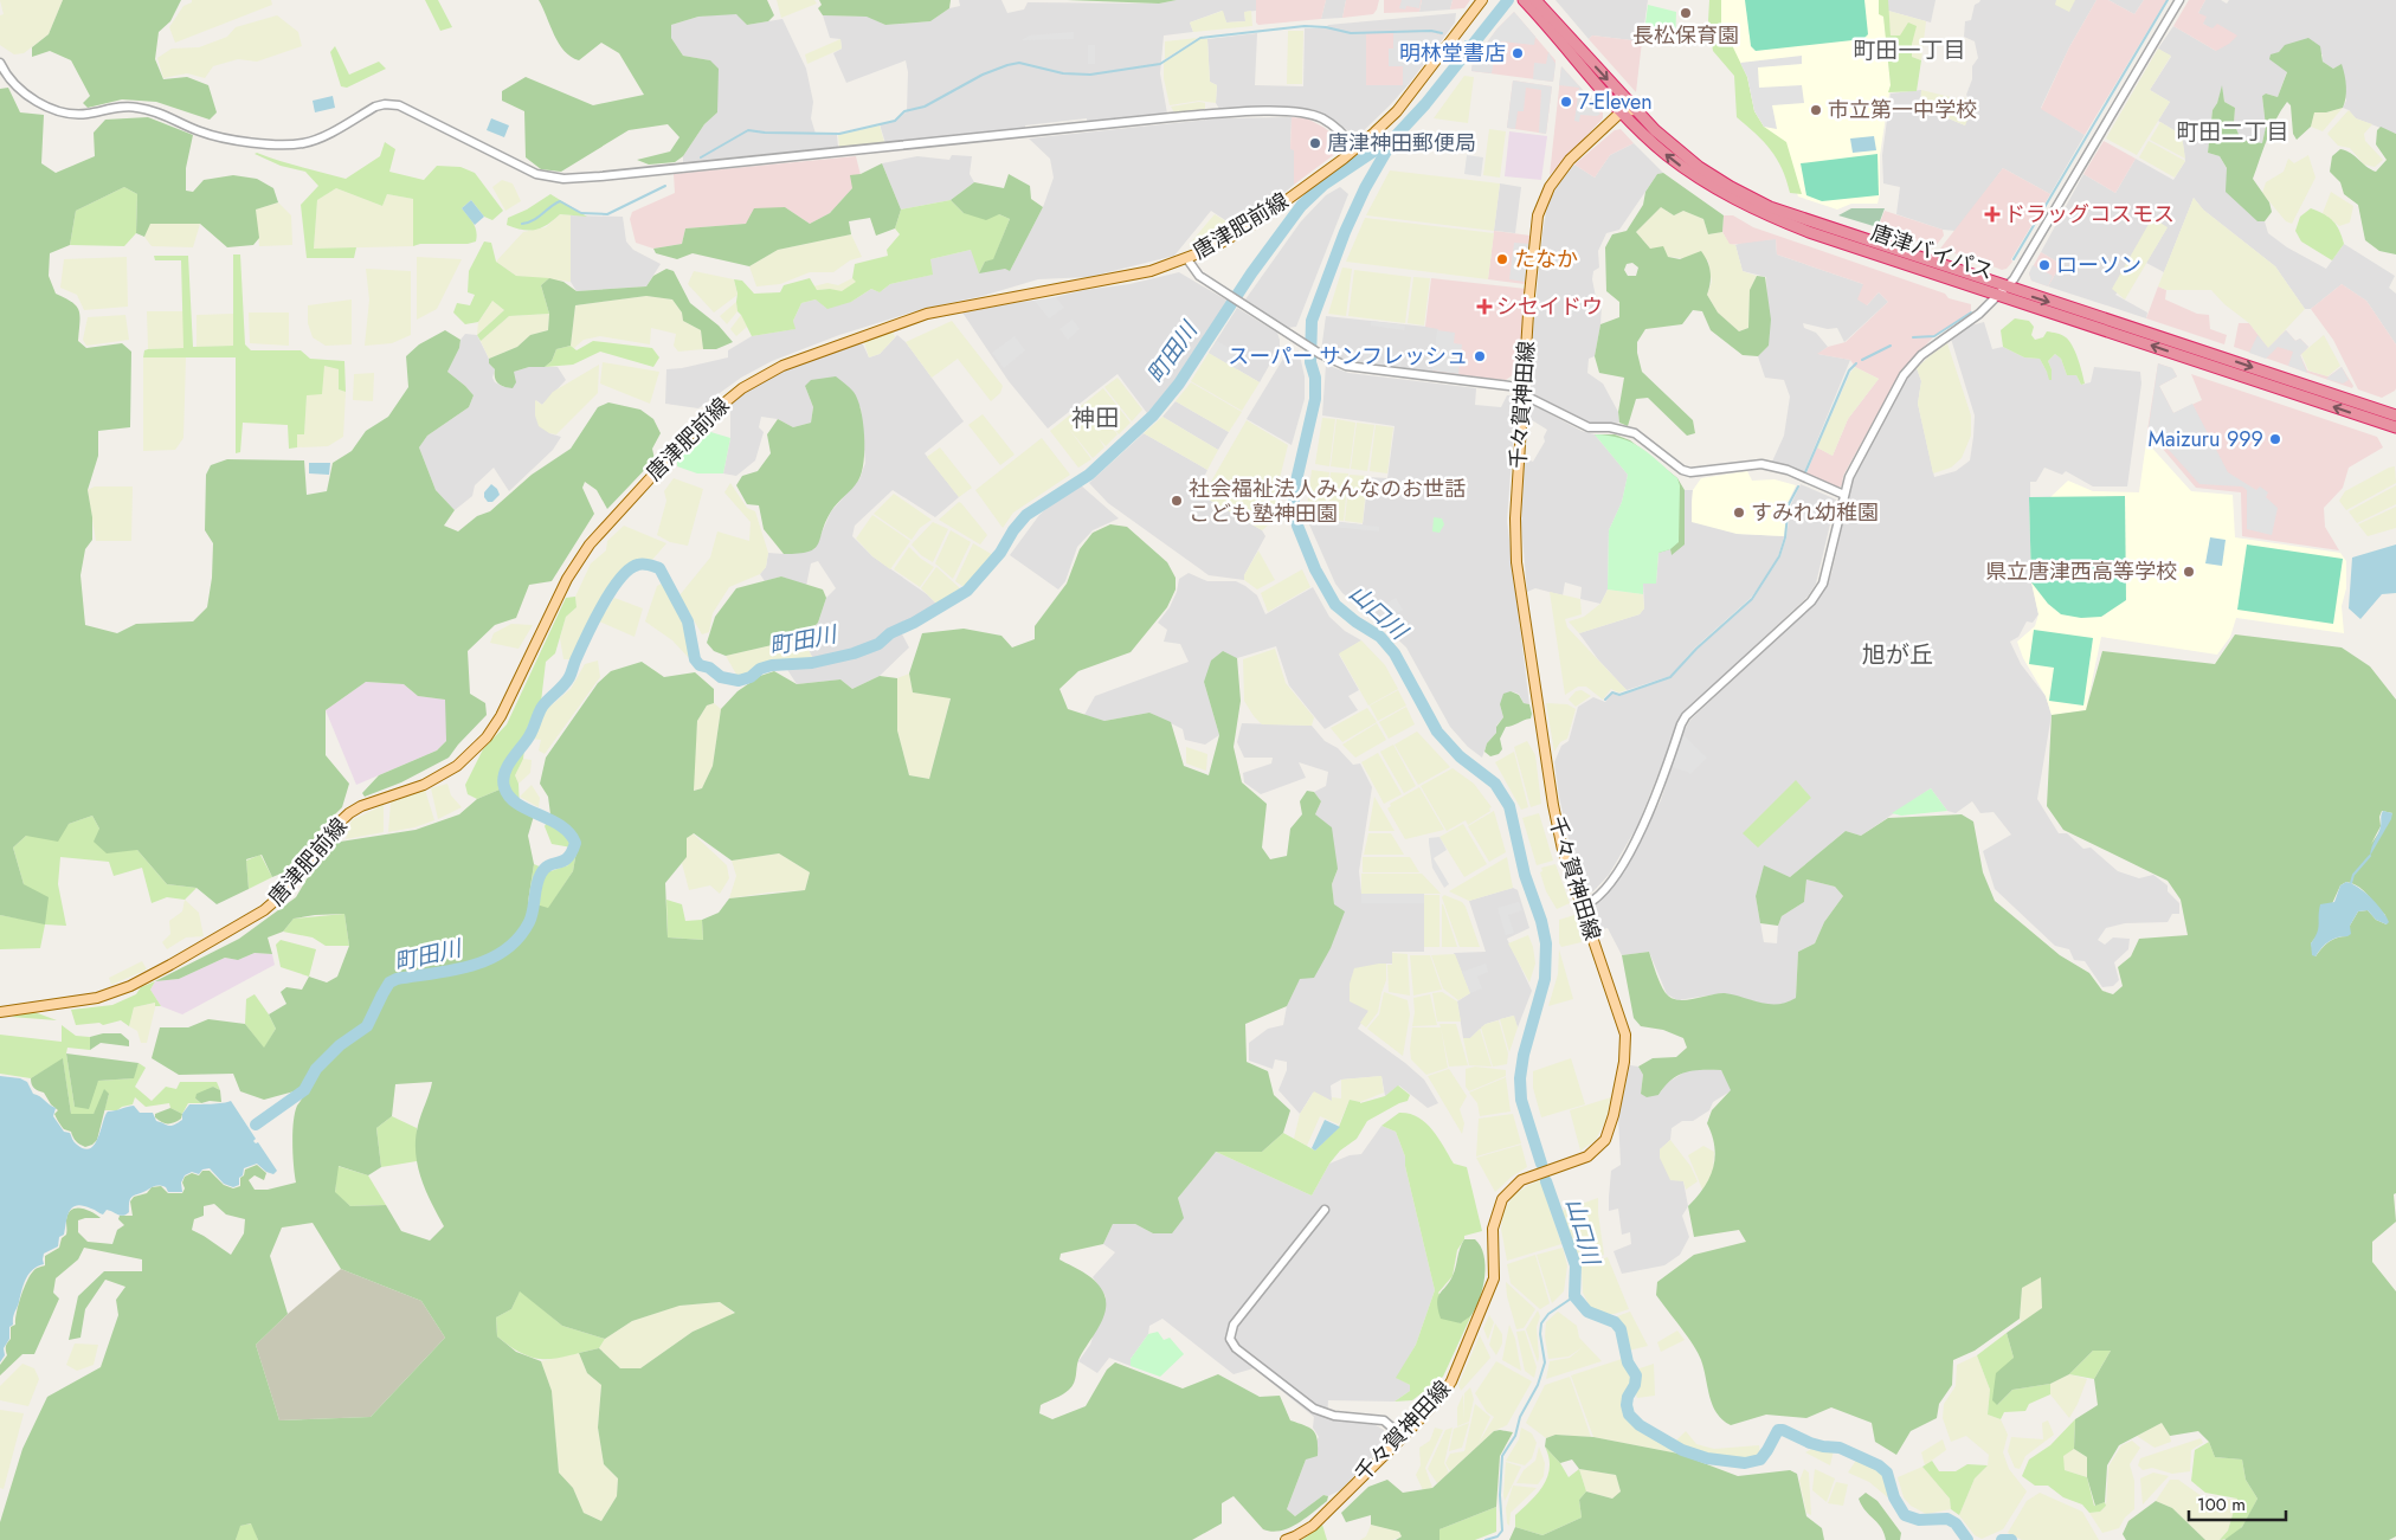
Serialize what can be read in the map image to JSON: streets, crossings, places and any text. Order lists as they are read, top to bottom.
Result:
{
  "streets": {
    "highway": ["唐津バイパス"],
    "main road": ["唐津肥前線", "千々賀神田線"]
  },
  "crossings": [
    ["唐津バイパス", "千々賀神田線"]
  ],
  "districts": [
    "町田一丁目",
    "町田二丁目",
    "神田",
    "旭が丘"
  ],
  "water": ["町田川", "山口川"],
  "places": {
    "other": [
      "長松保育園",
      "明林堂書店",
      "7-Eleven",
      "市立第一中学校",
      "唐津神田郵便局",
      "たなか",
      "ローソン",
      "スーパー サンフレッシュ",
      "Maizuru 999",
      "社会福祉法人みんなのお世話 こども塾神田園",
      "すみれ幼稚園",
      "県立唐津西高等学校"
    ],
    "health": ["ドラッグコスモス", "シセイドウ"]
  },
  "scale_bar": "100 m"
}
